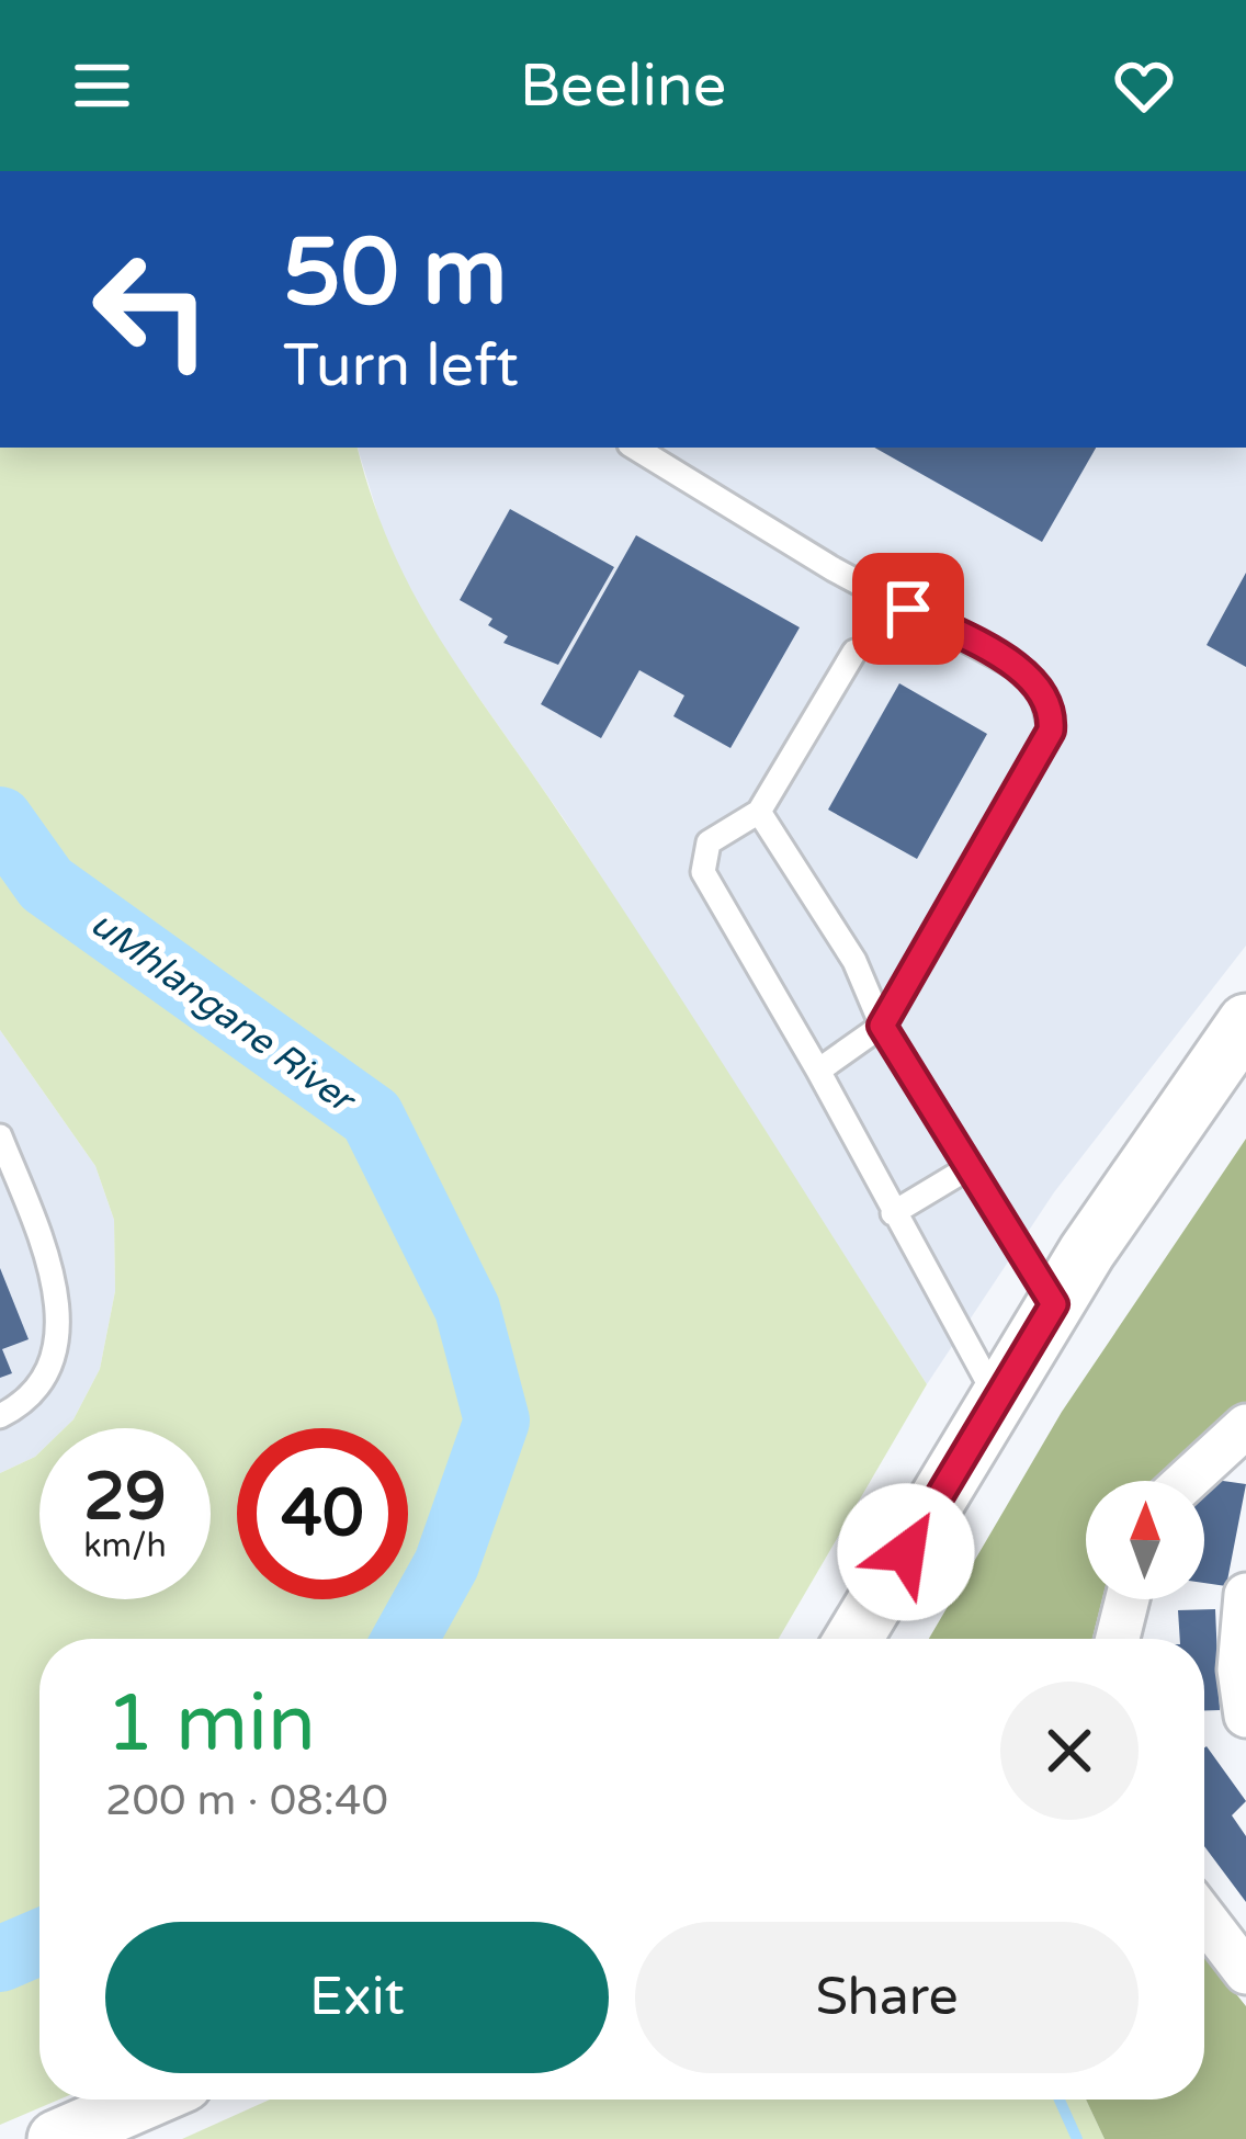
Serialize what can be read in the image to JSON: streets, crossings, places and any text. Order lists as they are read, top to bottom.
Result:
{
  "water": ["uMhlangane River"],
  "north": "top",
  "page": {
    "header": "Beeline",
    "turn": ["50 m", "Turn left"],
    "speed": "29 km/h",
    "limit": "40",
    "heading": ["1 min", "200 m · 08:40"],
    "buttons": ["Exit", "Share"]
  }
}
